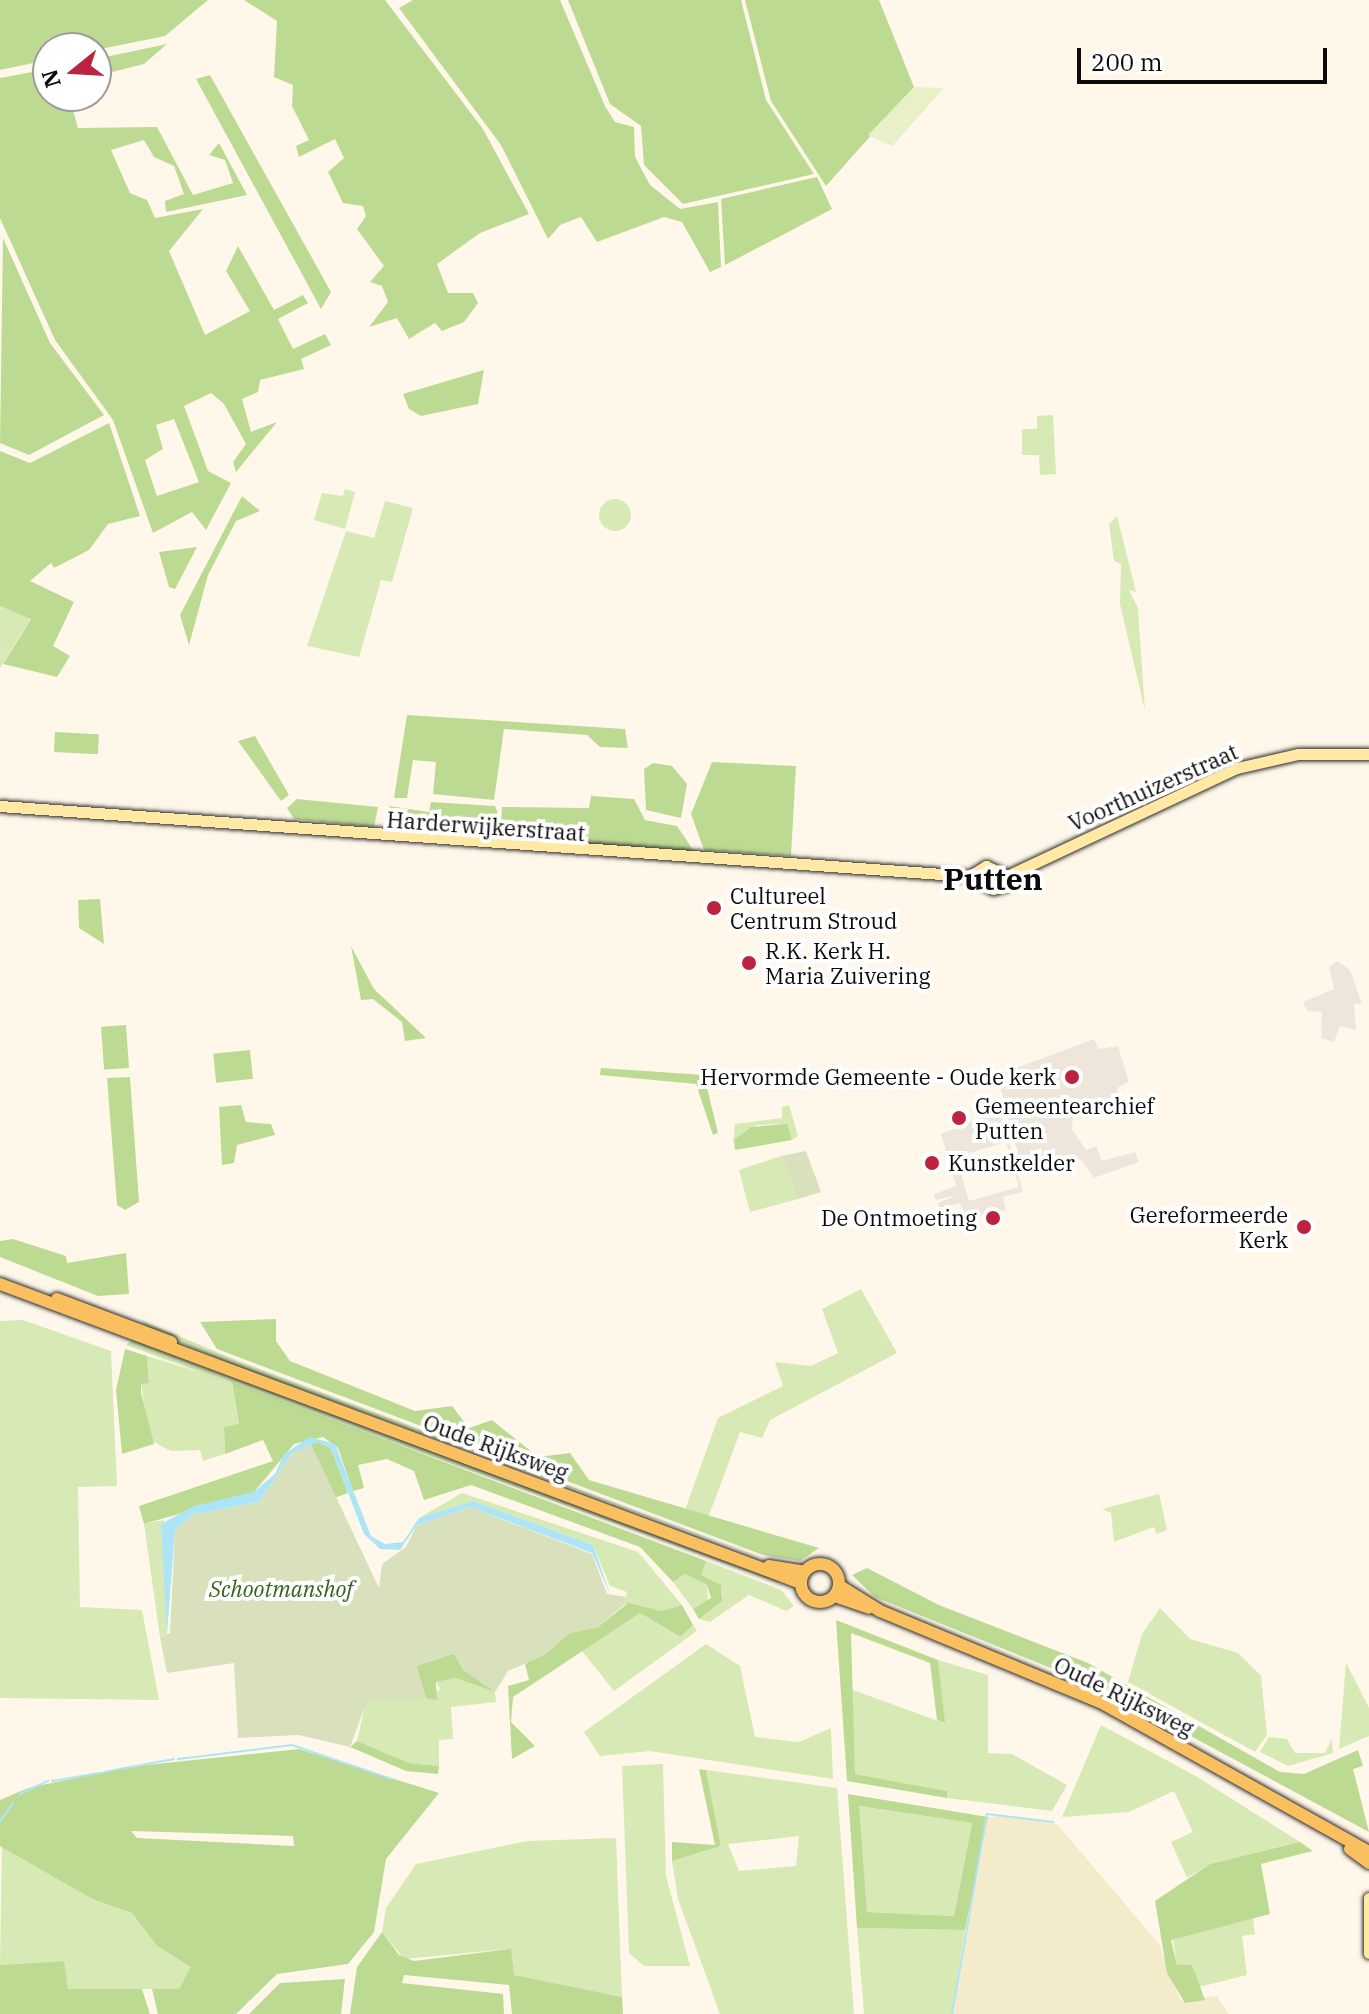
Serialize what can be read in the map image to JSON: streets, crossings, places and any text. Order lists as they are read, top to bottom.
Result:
{
  "streets": {
    "main road": ["Voorthuizerstraat", "Harderwijkerstraat", "Oude Rijksweg"]
  },
  "districts": ["Putten"],
  "parks": ["Schootmanshof"],
  "places": [
    "Cultureel Centrum Stroud",
    "R.K. Kerk H. Maria Zuivering",
    "Hervormde Gemeente - Oude kerk",
    "Gemeentearchief Putten",
    "Kunstkelder",
    "De Ontmoeting",
    "Gereformeerde Kerk"
  ],
  "scale_bar": "200 m",
  "north": "left"
}
